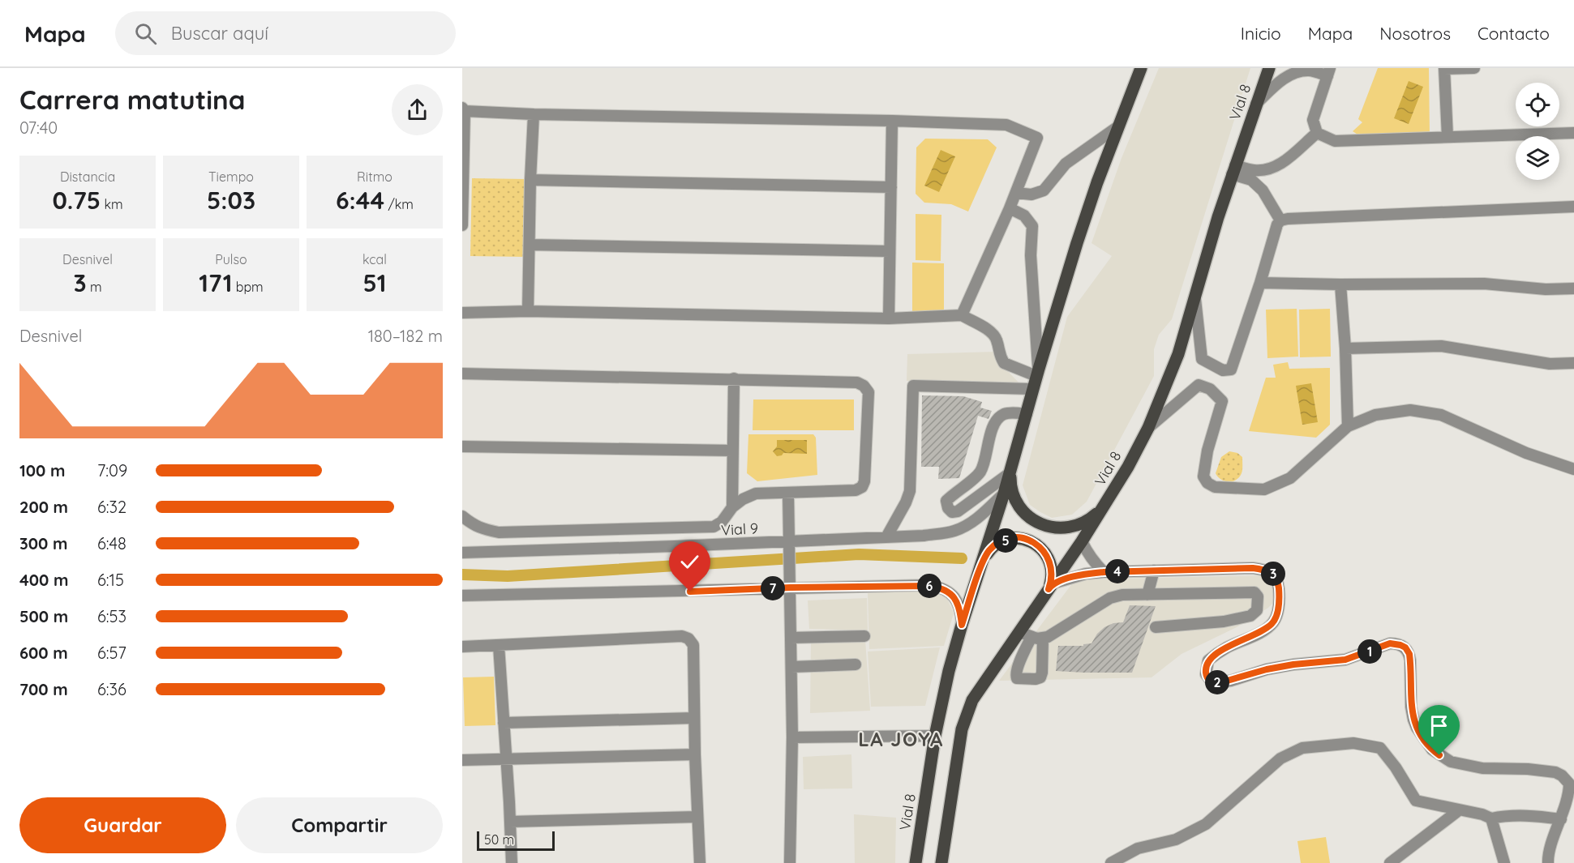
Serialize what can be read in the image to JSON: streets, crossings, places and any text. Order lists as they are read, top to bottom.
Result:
{
  "streets": {
    "main road": ["Vial 8"],
    "street": ["Vial 9"]
  },
  "crossings": [
    ["Vial 8", "Vial 9"]
  ],
  "districts": ["LA JOYA"],
  "scale_bar": "50 m",
  "page": {
    "header": "Mapa",
    "search": "Buscar aquí",
    "nav": [
      "Inicio",
      "Mapa",
      "Nosotros",
      "Contacto"
    ],
    "heading": ["Carrera matutina", "07:40"],
    "stats": [
      ["Distancia", "0.75 km"],
      ["Tiempo", "5:03"],
      ["Ritmo", "6:44 /km"],
      ["Desnivel", "3 m"],
      ["Pulso", "171 bpm"],
      ["kcal", "51"]
    ],
    "chart": ["Desnivel", "180–182 m"],
    "list": [
      {
        "name": "100 m",
        "note": "7:09"
      },
      {
        "name": "200 m",
        "note": "6:32"
      },
      {
        "name": "300 m",
        "note": "6:48"
      },
      {
        "name": "400 m",
        "note": "6:15"
      },
      {
        "name": "500 m",
        "note": "6:53"
      },
      {
        "name": "600 m",
        "note": "6:57"
      },
      {
        "name": "700 m",
        "note": "6:36"
      }
    ],
    "pins": [
      "5",
      "4",
      "3",
      "6",
      "7",
      "1",
      "2"
    ],
    "buttons": ["Guardar", "Compartir"],
    "scale": "50 m"
  }
}
